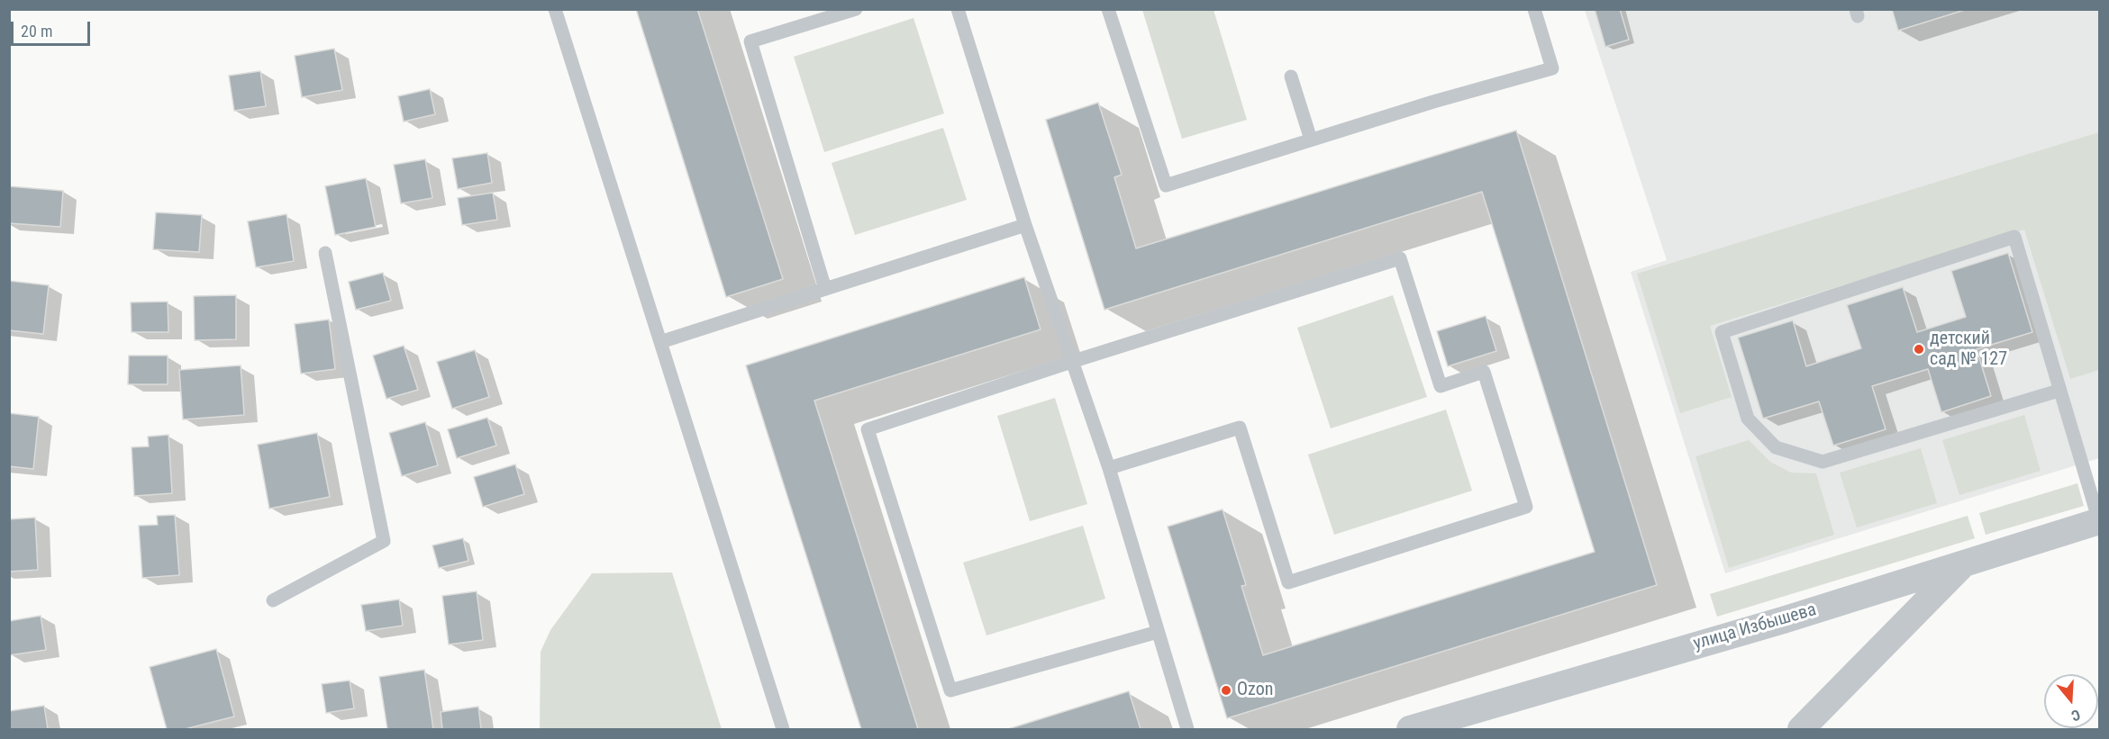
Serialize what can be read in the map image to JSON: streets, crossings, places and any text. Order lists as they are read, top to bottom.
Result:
{
  "streets": {
    "street": ["улица Избышева"]
  },
  "places": ["детский сад № 127", "Ozon"],
  "scale_bar": "20 m",
  "north": "bottom"
}
